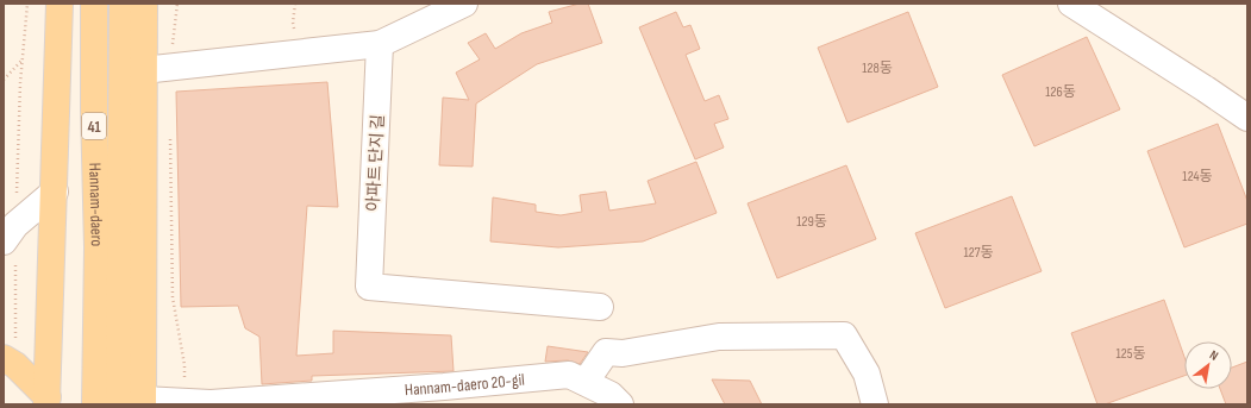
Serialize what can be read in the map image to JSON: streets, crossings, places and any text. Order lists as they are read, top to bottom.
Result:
{
  "streets": {
    "main road": ["41", "Hannam-daero"],
    "street": ["아파트 단지 길", "Hannam-daero 20-gil"]
  },
  "crossings": [
    ["Hannam-daero", "Hannam-daero 20-gil"]
  ],
  "house_numbers": [
    "128동",
    "126동",
    "124동",
    "129동",
    "127동",
    "125동"
  ],
  "north": "top right"
}
